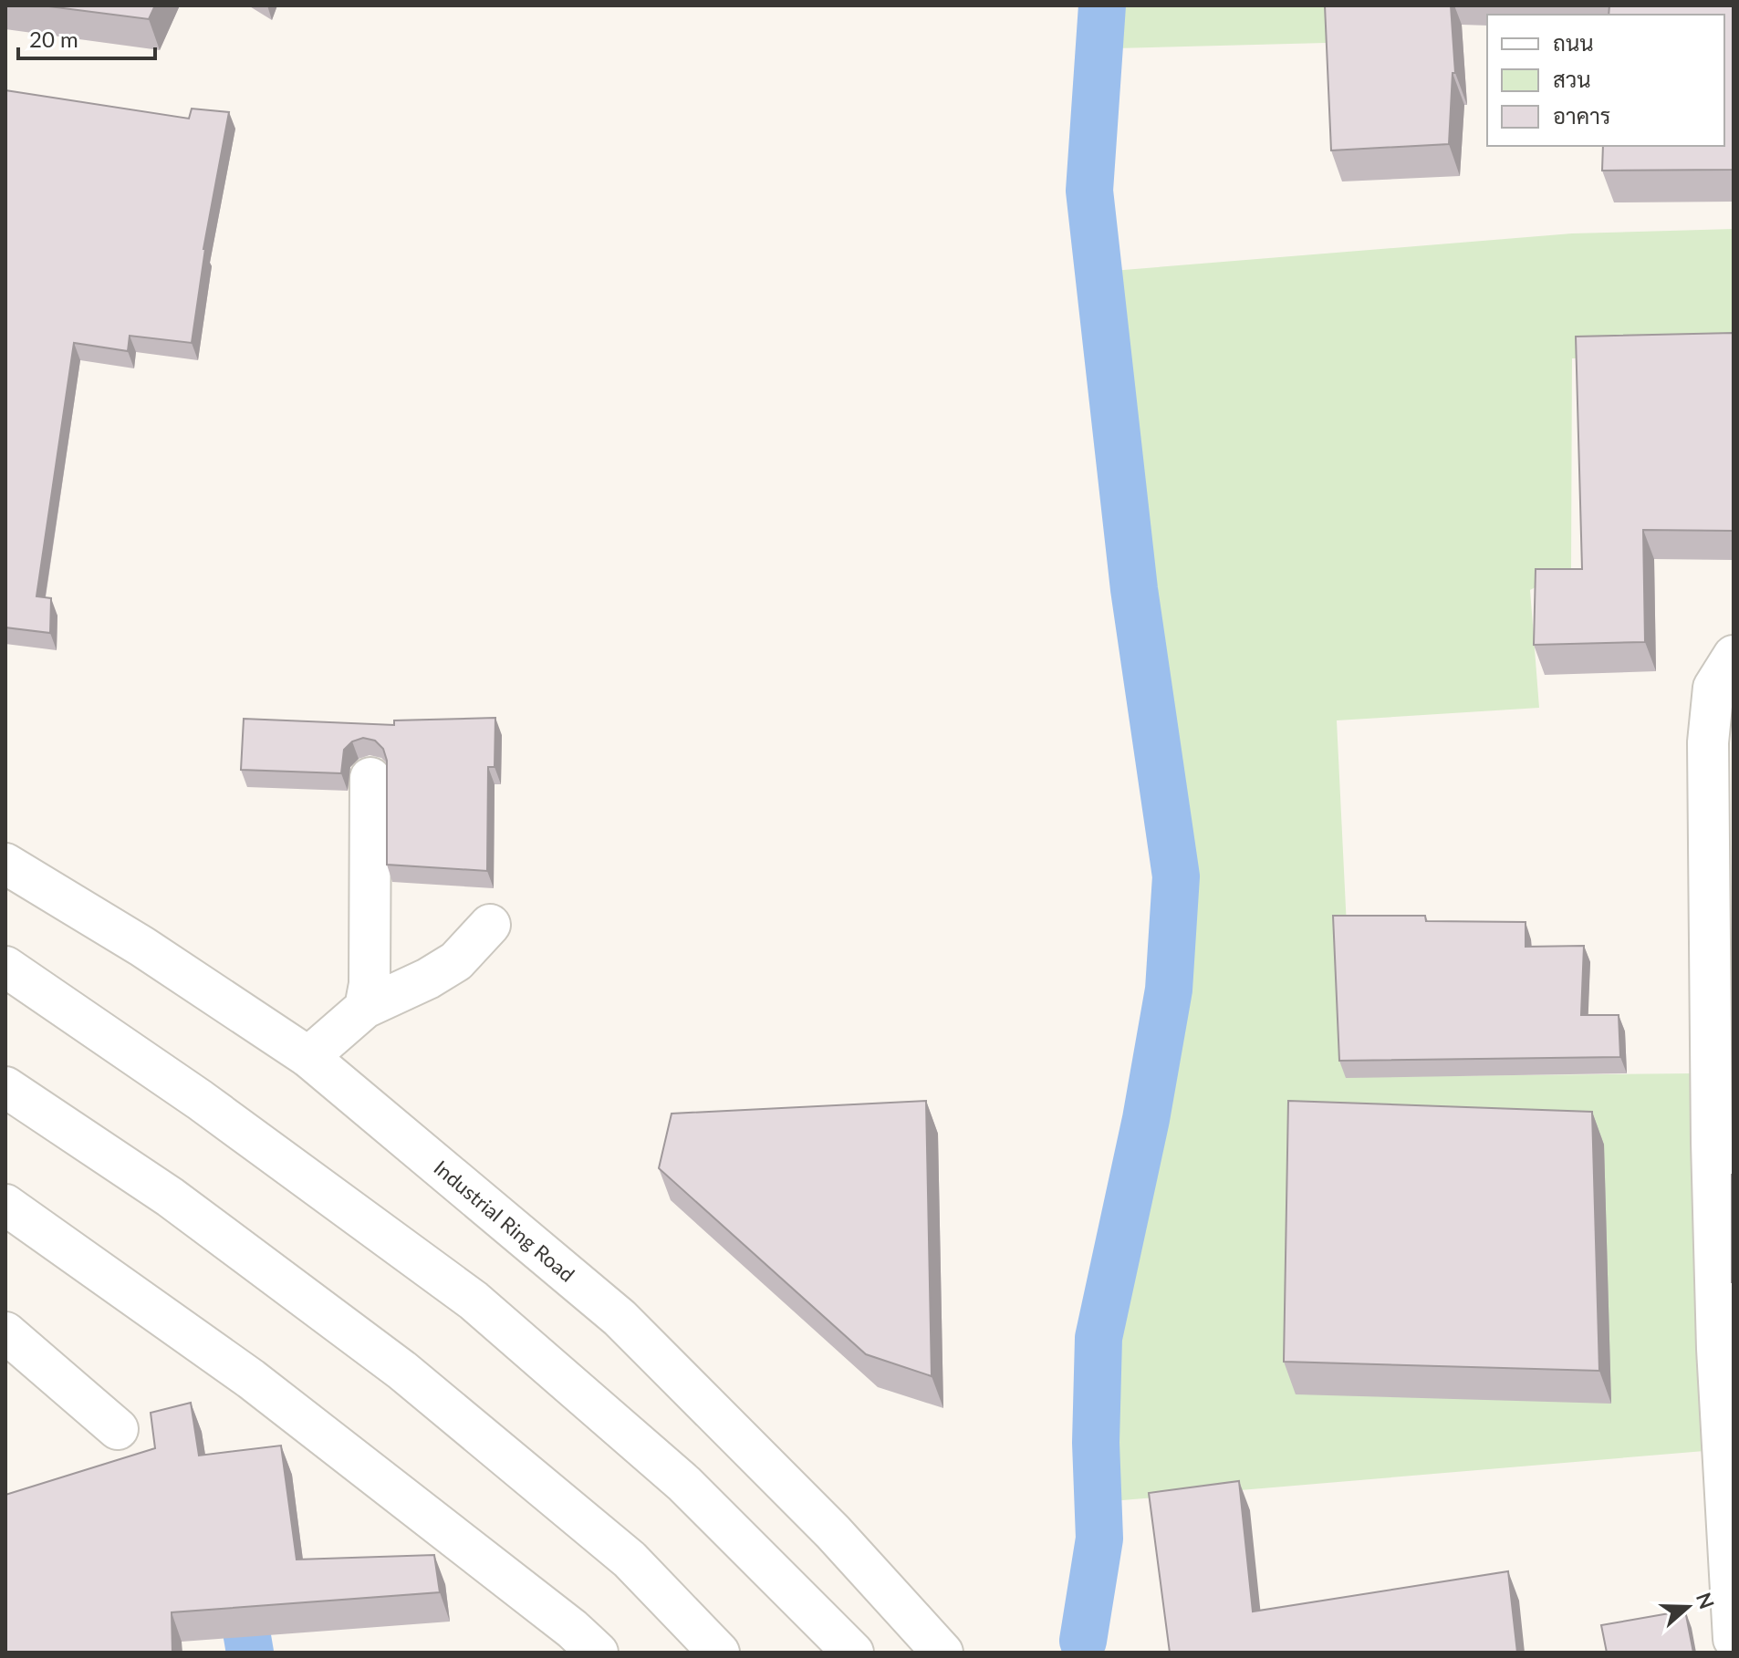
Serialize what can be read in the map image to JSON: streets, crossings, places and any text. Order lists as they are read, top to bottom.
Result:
{
  "streets": {
    "main road": ["Industrial Ring Road"]
  },
  "legend": ["ถนน", "สวน", "อาคาร"],
  "scale_bar": "20 m",
  "north": "right"
}
